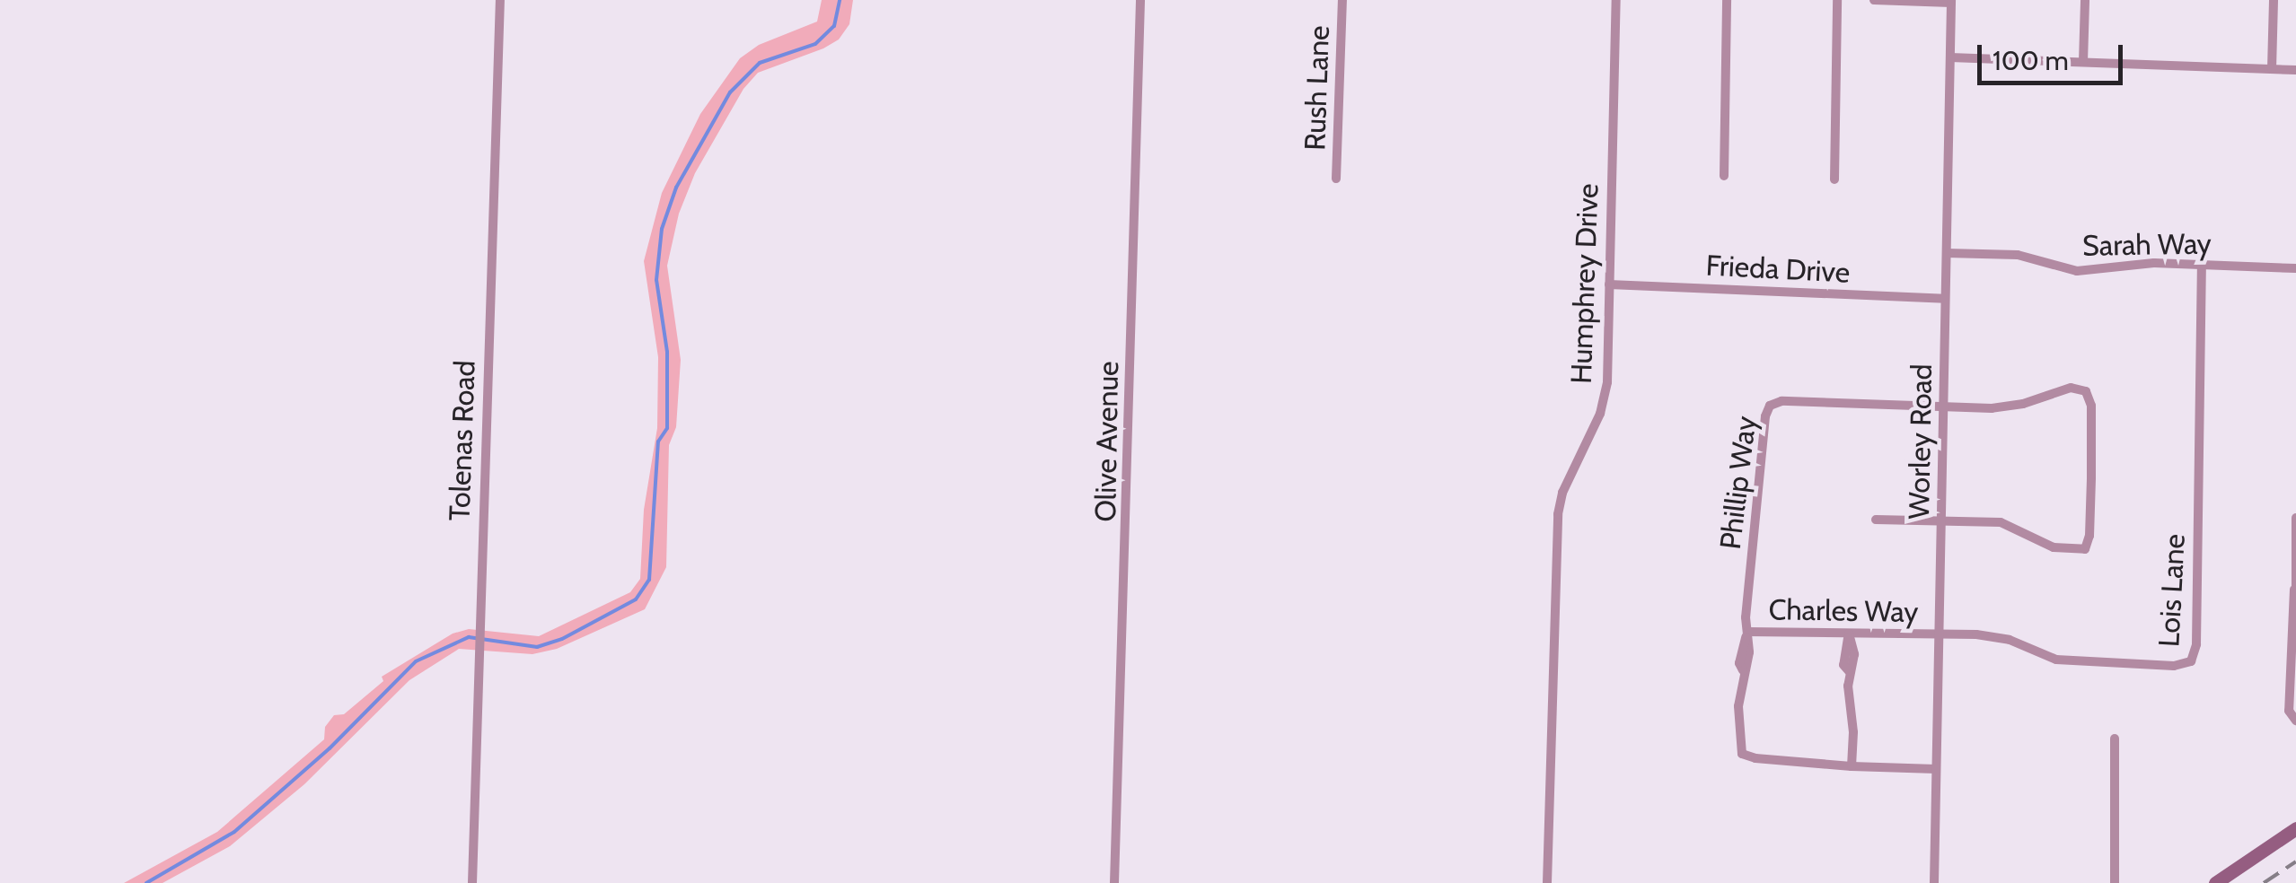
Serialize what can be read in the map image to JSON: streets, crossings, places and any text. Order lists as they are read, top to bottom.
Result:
{
  "streets": {
    "street": [
      "Rush Lane",
      "Sarah Way",
      "Frieda Drive",
      "Humphrey Drive",
      "Tolenas Road",
      "Olive Avenue",
      "Worley Road",
      "Phillip Way",
      "Lois Lane",
      "Charles Way"
    ]
  },
  "crossings": [
    ["Sarah Way", "Worley Road"],
    ["Sarah Way", "Lois Lane"],
    ["Frieda Drive", "Humphrey Drive"],
    ["Frieda Drive", "Worley Road"],
    ["Worley Road", "Phillip Way"],
    ["Worley Road", "Lois Lane"],
    ["Worley Road", "Charles Way"],
    ["Phillip Way", "Charles Way"],
    ["Lois Lane", "Charles Way"]
  ],
  "scale_bar": "100 m"
}
